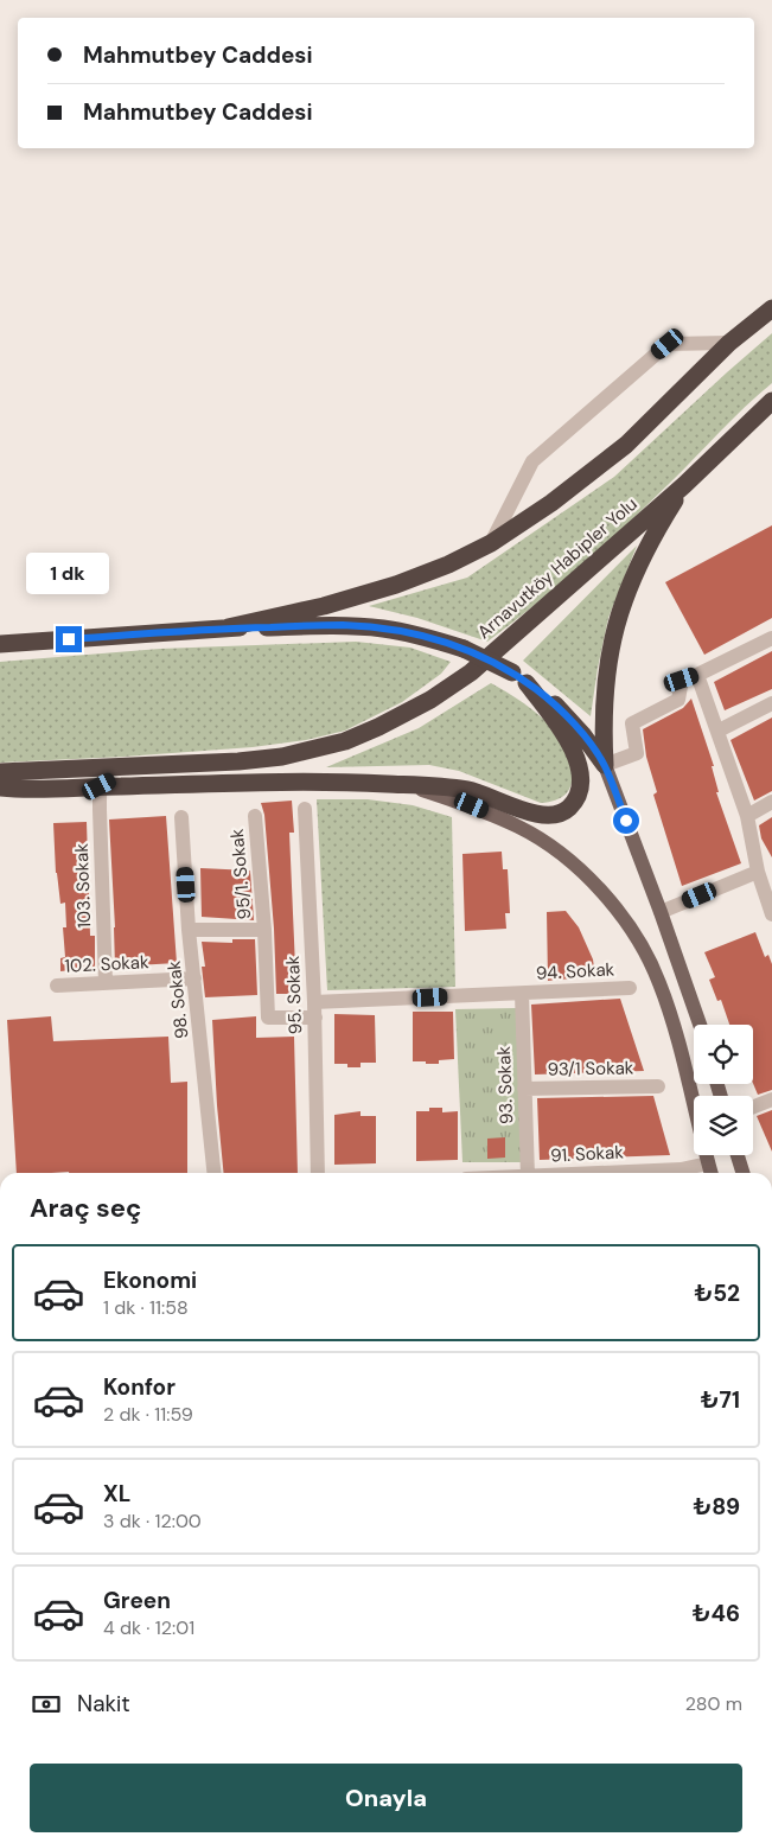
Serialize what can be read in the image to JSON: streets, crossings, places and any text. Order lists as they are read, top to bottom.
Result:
{
  "streets": {
    "highway": ["Arnavutköy Habipler Yolu"],
    "street": [
      "95/1. Sokak",
      "103. Sokak",
      "102. Sokak",
      "94. Sokak",
      "95. Sokak",
      "98. Sokak",
      "93/1 Sokak",
      "93. Sokak",
      "91. Sokak"
    ]
  },
  "crossings": [
    ["95/1. Sokak", "95. Sokak"],
    ["95/1. Sokak", "98. Sokak"],
    ["103. Sokak", "102. Sokak"],
    ["102. Sokak", "98. Sokak"],
    ["94. Sokak", "95. Sokak"],
    ["94. Sokak", "93. Sokak"],
    ["93/1 Sokak", "93. Sokak"]
  ],
  "page": {
    "banner": ["Mahmutbey Caddesi", "Mahmutbey Caddesi"],
    "bubble": "1 dk",
    "heading": "Araç seç",
    "list": [
      {
        "name": "Ekonomi",
        "note": "1 dk · 11:58",
        "value": "₺52"
      },
      {
        "name": "Konfor",
        "note": "2 dk · 11:59",
        "value": "₺71"
      },
      {
        "name": "XL",
        "note": "3 dk · 12:00",
        "value": "₺89"
      },
      {
        "name": "Green",
        "note": "4 dk · 12:01",
        "value": "₺46"
      }
    ],
    "pay": ["Nakit", "280 m"],
    "buttons": "Onayla"
  }
}
